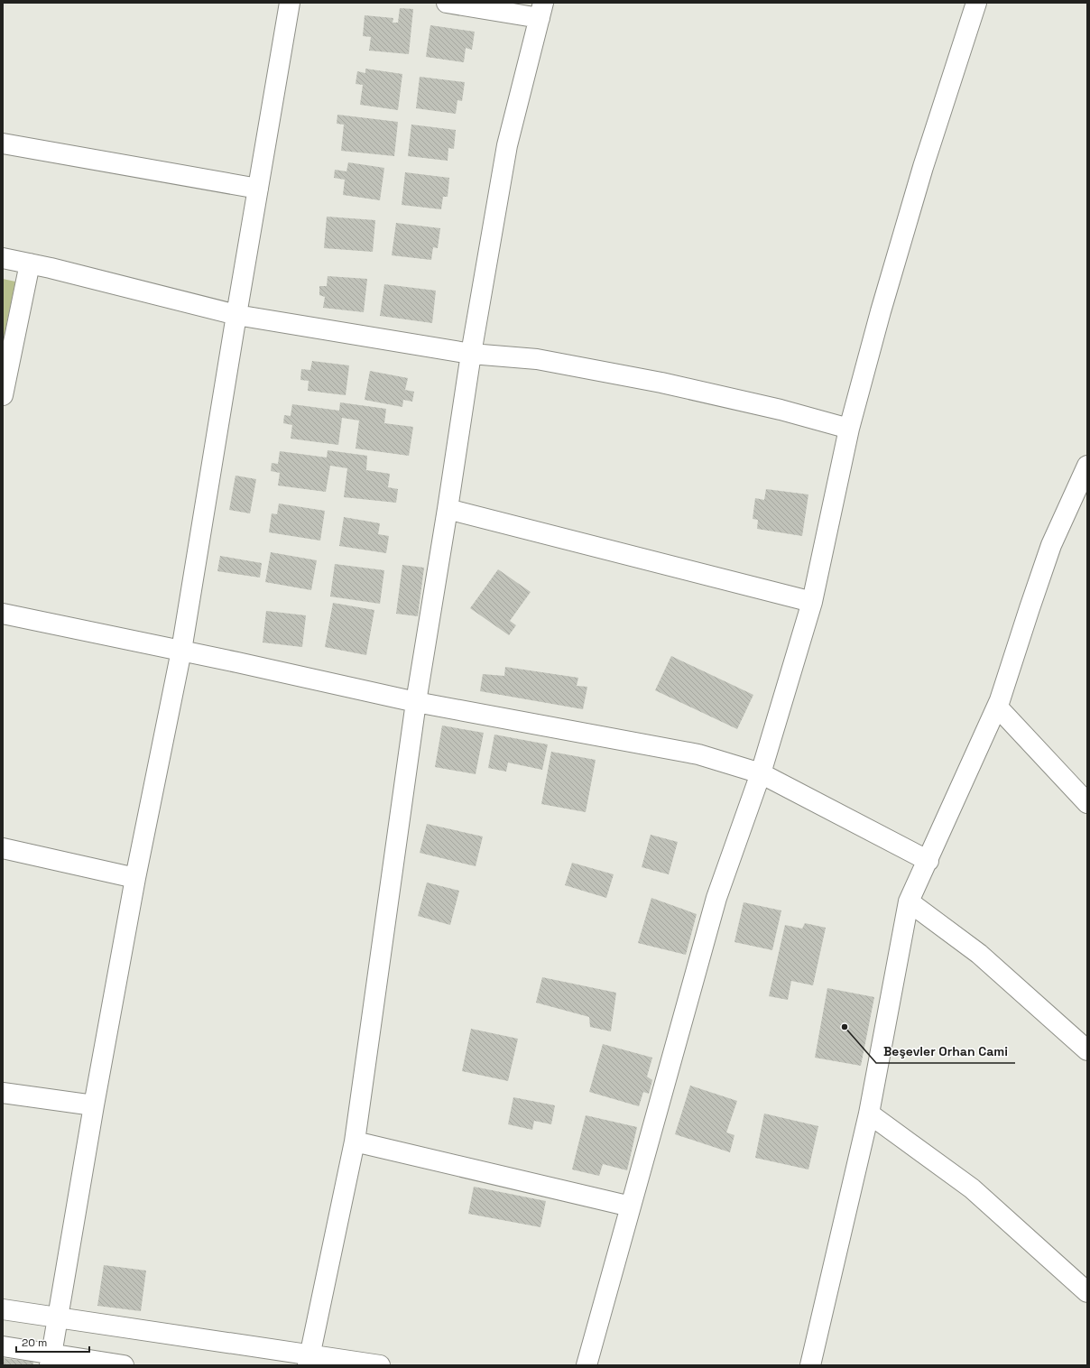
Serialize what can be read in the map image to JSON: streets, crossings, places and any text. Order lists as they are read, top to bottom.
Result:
{
  "places": ["Beşevler Orhan Cami"],
  "scale_bar": "20 m"
}
